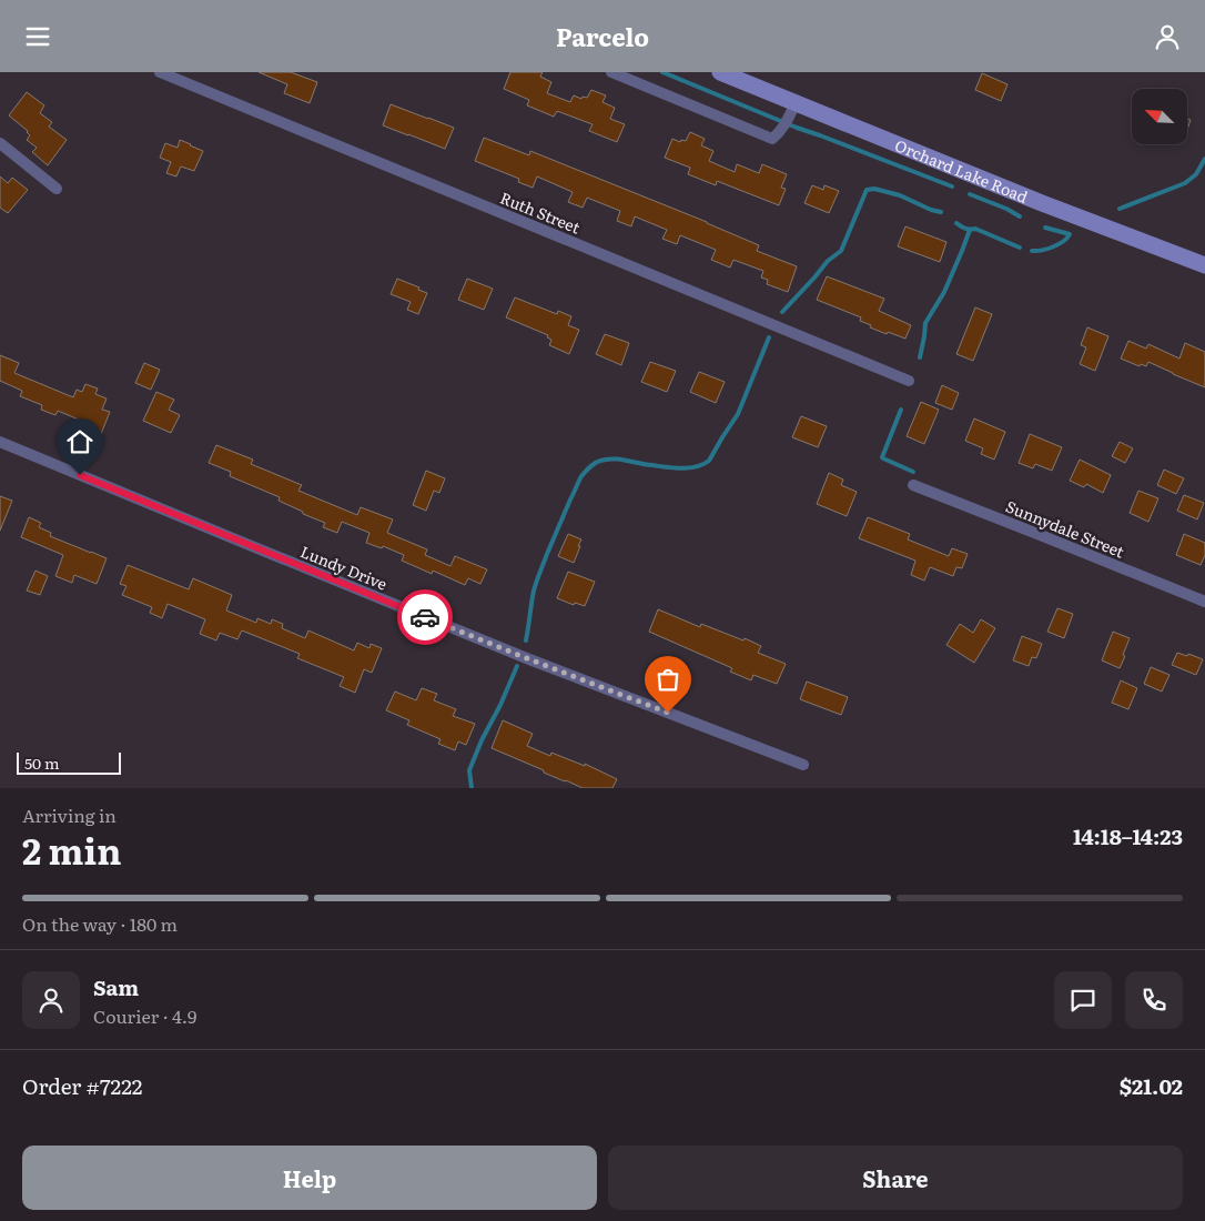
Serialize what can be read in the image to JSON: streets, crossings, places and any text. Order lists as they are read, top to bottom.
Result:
{
  "streets": {
    "main road": ["Orchard Lake Road"],
    "street": ["Ruth Street", "Sunnydale Street", "Lundy Drive"]
  },
  "scale_bar": "50 m",
  "north": "top left",
  "page": {
    "header": "Parcelo",
    "scale": "50 m",
    "heading": ["2 min", "Arriving in", "14:18–14:23"],
    "panel": [
      "Sam",
      "Courier · 4.9",
      "Order #7222",
      "$21.02"
    ],
    "bar": "On the way · 180 m",
    "buttons": ["Help", "Share"]
  }
}
